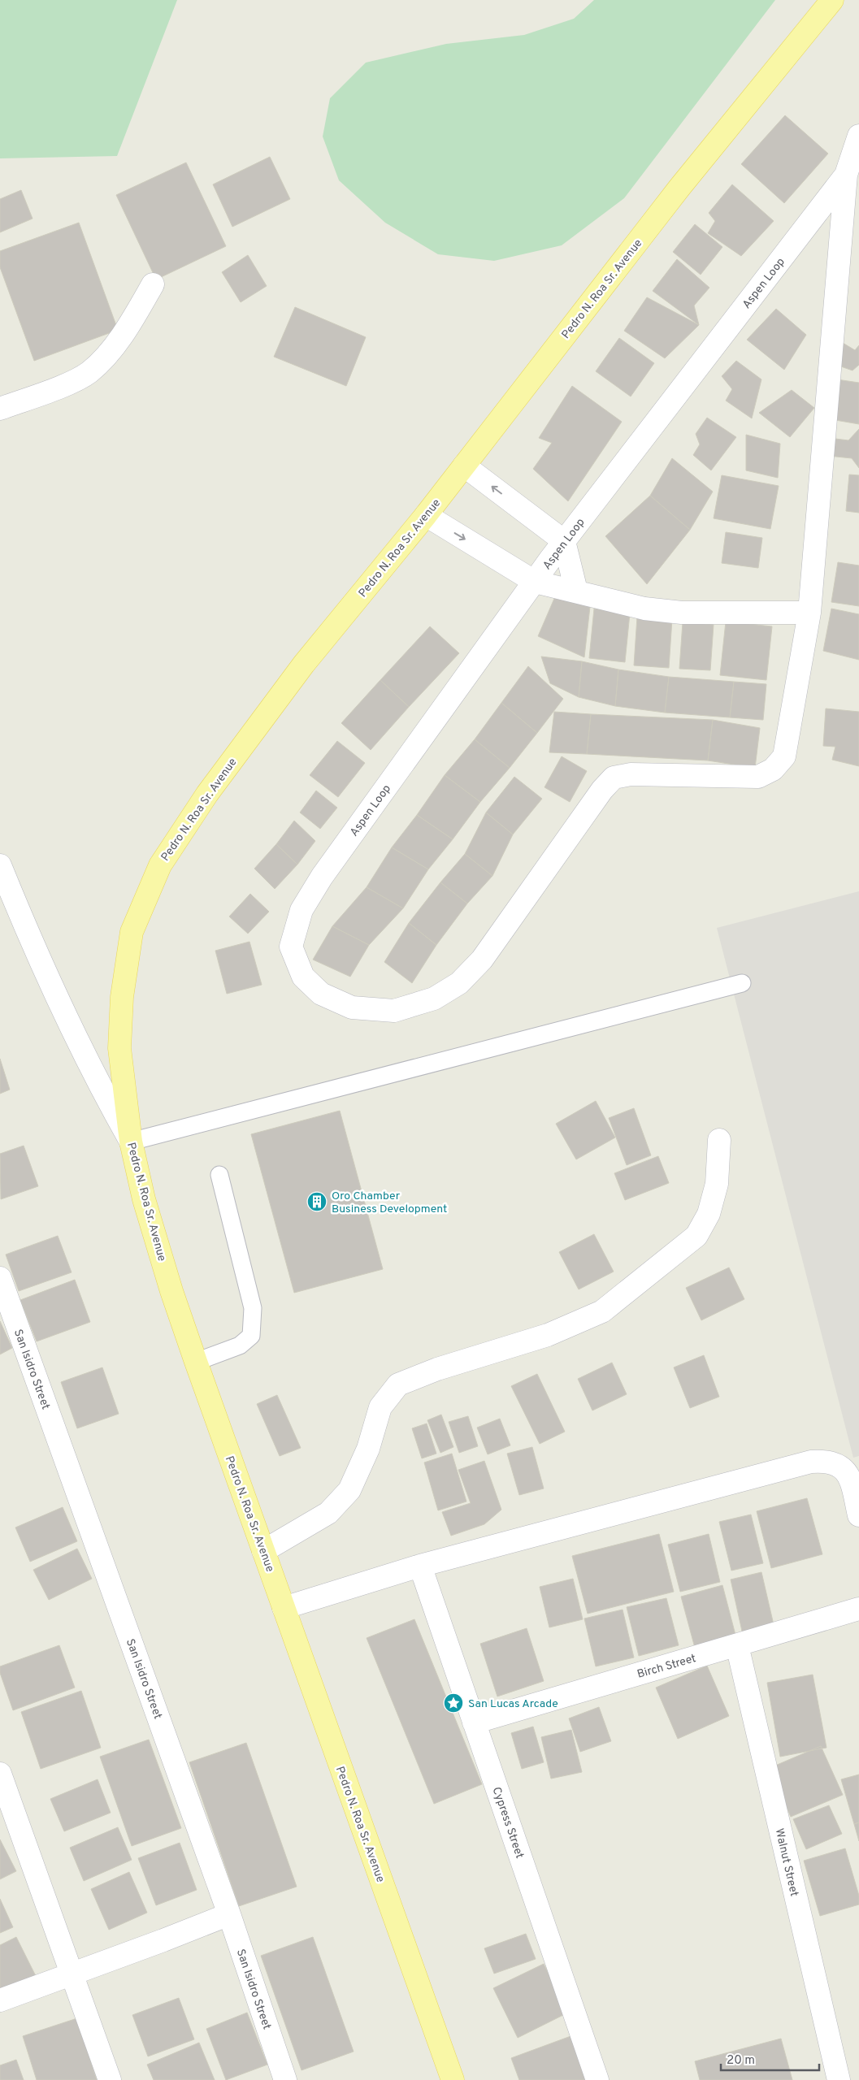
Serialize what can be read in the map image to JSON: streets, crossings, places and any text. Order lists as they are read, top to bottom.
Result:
{
  "streets": {
    "main road": ["Pedro N. Roa Sr. Avenue"],
    "street": [
      "Aspen Loop",
      "San Isidro Street",
      "Birch Street",
      "Cypress Street",
      "Walnut Street"
    ]
  },
  "crossings": [
    ["Birch Street", "Cypress Street"],
    ["Birch Street", "Walnut Street"]
  ],
  "places": {
    "building": ["Oro Chamber Business Development"],
    "place": ["San Lucas Arcade"]
  },
  "scale_bar": "20 m"
}
